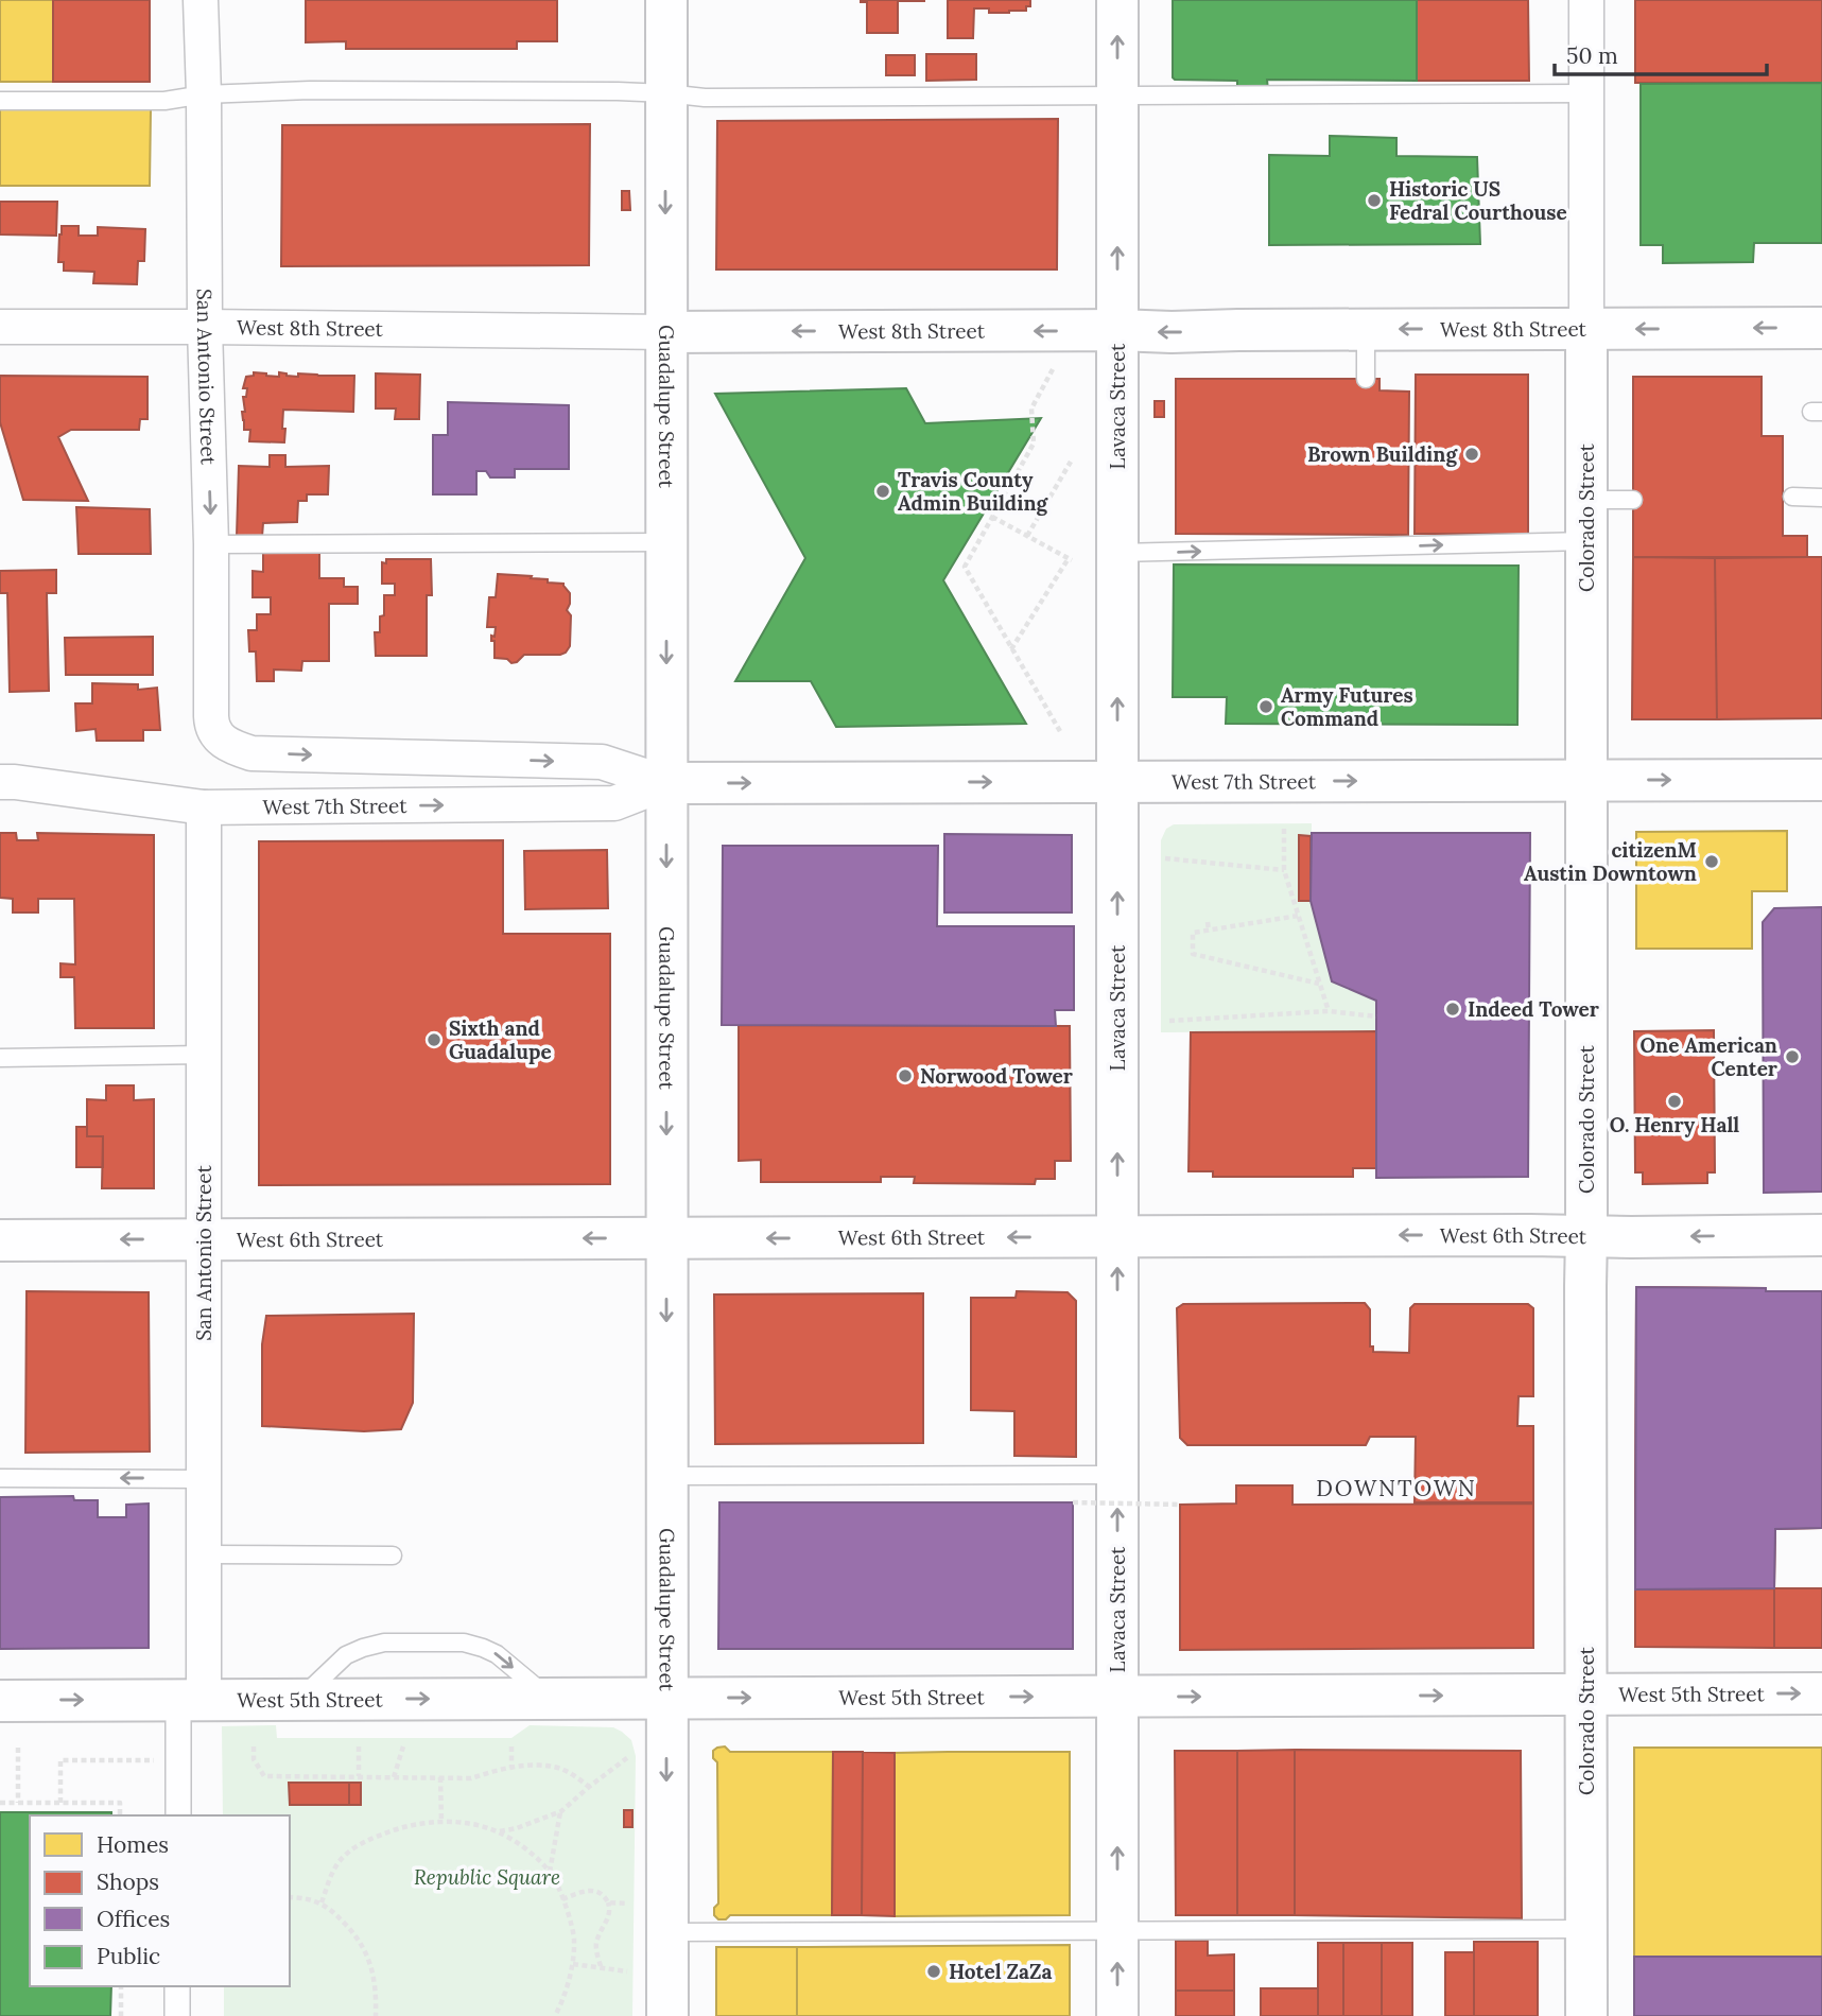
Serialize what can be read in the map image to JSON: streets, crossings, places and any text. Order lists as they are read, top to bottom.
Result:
{
  "streets": {
    "main road": [
      "West 8th Street",
      "Guadalupe Street",
      "Lavaca Street",
      "Colorado Street",
      "West 7th Street",
      "West 6th Street",
      "West 5th Street"
    ],
    "street": ["San Antonio Street"]
  },
  "crossings": [
    ["West 8th Street", "San Antonio Street"],
    ["West 8th Street", "Guadalupe Street"],
    ["West 8th Street", "Lavaca Street"],
    ["West 8th Street", "Colorado Street"],
    ["San Antonio Street", "West 7th Street"],
    ["San Antonio Street", "West 6th Street"],
    ["San Antonio Street", "West 5th Street"],
    ["Guadalupe Street", "West 7th Street"],
    ["Guadalupe Street", "West 6th Street"],
    ["Guadalupe Street", "West 5th Street"],
    ["Lavaca Street", "West 7th Street"],
    ["Lavaca Street", "West 6th Street"],
    ["Lavaca Street", "West 5th Street"],
    ["Colorado Street", "West 7th Street"],
    ["Colorado Street", "West 6th Street"],
    ["Colorado Street", "West 5th Street"]
  ],
  "one_way": [
    "West 8th Street",
    "Guadalupe Street",
    "Lavaca Street",
    "West 7th Street",
    "West 6th Street",
    "West 5th Street"
  ],
  "districts": ["DOWNTOWN"],
  "parks": ["Republic Square"],
  "places": [
    "Historic US Fedral Courthouse",
    "Brown Building",
    "Travis County Admin Building",
    "Army Futures Command",
    "citizenM Austin Downtown",
    "Indeed Tower",
    "Sixth and Guadalupe",
    "One American Center",
    "Norwood Tower",
    "O. Henry Hall",
    "Hotel ZaZa"
  ],
  "legend": [
    "Homes",
    "Shops",
    "Offices",
    "Public"
  ],
  "scale_bar": "50 m"
}
